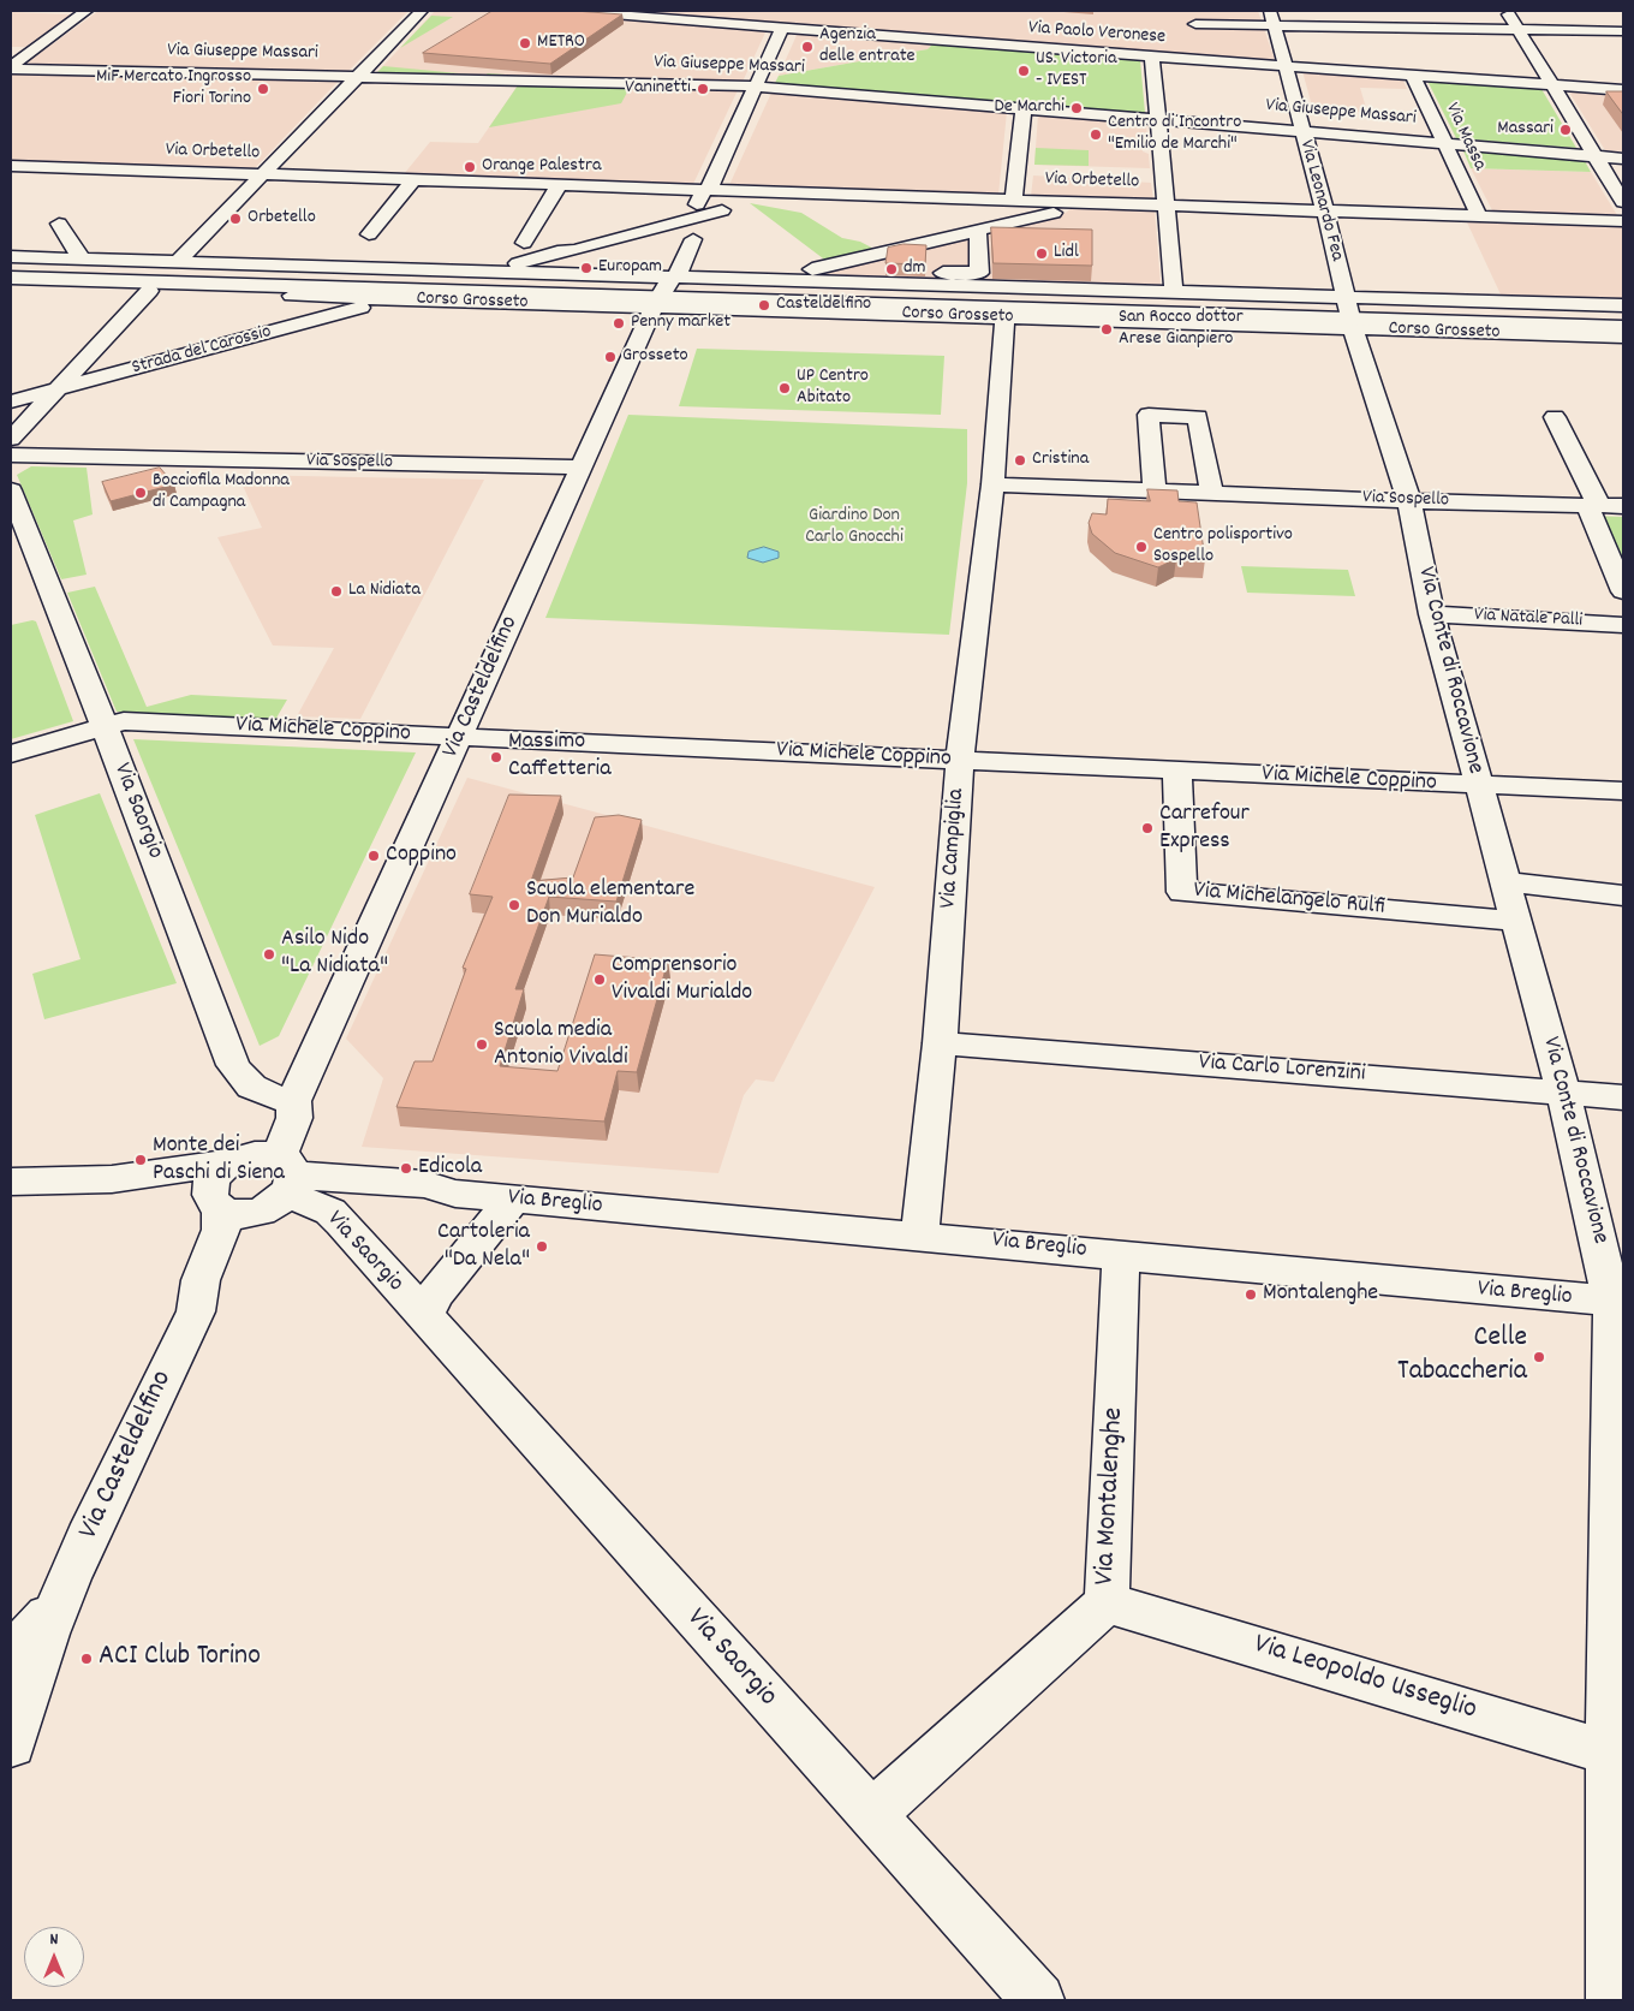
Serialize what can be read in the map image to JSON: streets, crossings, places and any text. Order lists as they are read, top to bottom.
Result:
{
  "streets": {
    "street": [
      "Via Paolo Veronese",
      "Via Giuseppe Massari",
      "Via Massa",
      "Via Orbetello",
      "Via Leonardo Fea",
      "Corso Grosseto",
      "Strada del Carossio",
      "Via Sospello",
      "Via Natale Palli",
      "Via Conte di Roccavione",
      "Via Casteldelfino",
      "Via Michele Coppino",
      "Via Saorgio",
      "Via Campiglia",
      "Via Michelangelo Rulfi",
      "Via Carlo Lorenzini",
      "Via Breglio",
      "Via Montalenghe",
      "Via Leopoldo Usseglio"
    ]
  },
  "crossings": [
    ["Via Paolo Veronese", "Via Massa"],
    ["Via Paolo Veronese", "Via Leonardo Fea"],
    ["Via Giuseppe Massari", "Via Massa"],
    ["Via Giuseppe Massari", "Via Leonardo Fea"],
    ["Via Massa", "Via Orbetello"],
    ["Via Orbetello", "Via Leonardo Fea"],
    ["Via Leonardo Fea", "Corso Grosseto"],
    ["Via Leonardo Fea", "Via Conte di Roccavione"],
    ["Corso Grosseto", "Strada del Carossio"],
    ["Corso Grosseto", "Via Conte di Roccavione"],
    ["Corso Grosseto", "Via Casteldelfino"],
    ["Corso Grosseto", "Via Campiglia"],
    ["Via Sospello", "Via Conte di Roccavione"],
    ["Via Sospello", "Via Casteldelfino"],
    ["Via Sospello", "Via Campiglia"],
    ["Via Natale Palli", "Via Conte di Roccavione"],
    ["Via Conte di Roccavione", "Via Michele Coppino"],
    ["Via Conte di Roccavione", "Via Michelangelo Rulfi"],
    ["Via Conte di Roccavione", "Via Carlo Lorenzini"],
    ["Via Conte di Roccavione", "Via Breglio"],
    ["Via Conte di Roccavione", "Via Leopoldo Usseglio"],
    ["Via Casteldelfino", "Via Michele Coppino"],
    ["Via Casteldelfino", "Via Saorgio"],
    ["Via Casteldelfino", "Via Breglio"],
    ["Via Michele Coppino", "Via Saorgio"],
    ["Via Michele Coppino", "Via Campiglia"],
    ["Via Michele Coppino", "Via Michelangelo Rulfi"],
    ["Via Saorgio", "Via Breglio"],
    ["Via Saorgio", "Via Montalenghe"],
    ["Via Campiglia", "Via Carlo Lorenzini"],
    ["Via Campiglia", "Via Breglio"],
    ["Via Breglio", "Via Montalenghe"],
    ["Via Montalenghe", "Via Leopoldo Usseglio"]
  ],
  "parks": ["Giardino Don Carlo Gnocchi"],
  "places": [
    "METRO",
    "Agenzia delle entrate",
    "US. Victoria - IVEST",
    "MiF Mercato Ingrosso Fiori Torino",
    "Vaninetti",
    "De Marchi",
    "Massari",
    "Centro di Incontro \"Emilio de Marchi\"",
    "Orange Palestra",
    "Orbetello",
    "Lidl",
    "Europam",
    "dm",
    "Casteldelfino",
    "Penny market",
    "San Rocco dottor Arese Gianpiero",
    "Grosseto",
    "UP Centro Abitato",
    "Cristina",
    "Bocciofila Madonna di Campagna",
    "Centro polisportivo Sospello",
    "La Nidiata",
    "Massimo Caffetteria",
    "Carrefour Express",
    "Coppino",
    "Scuola elementare Don Murialdo",
    "Asilo Nido \"La Nidiata\"",
    "Comprensorio Vivaldi Murialdo",
    "Scuola media Antonio Vivaldi",
    "Monte dei Paschi di Siena",
    "Edicola",
    "Cartoleria \"Da Nela\"",
    "Montalenghe",
    "Celle Tabaccheria",
    "ACI Club Torino"
  ],
  "north": "top"
}
